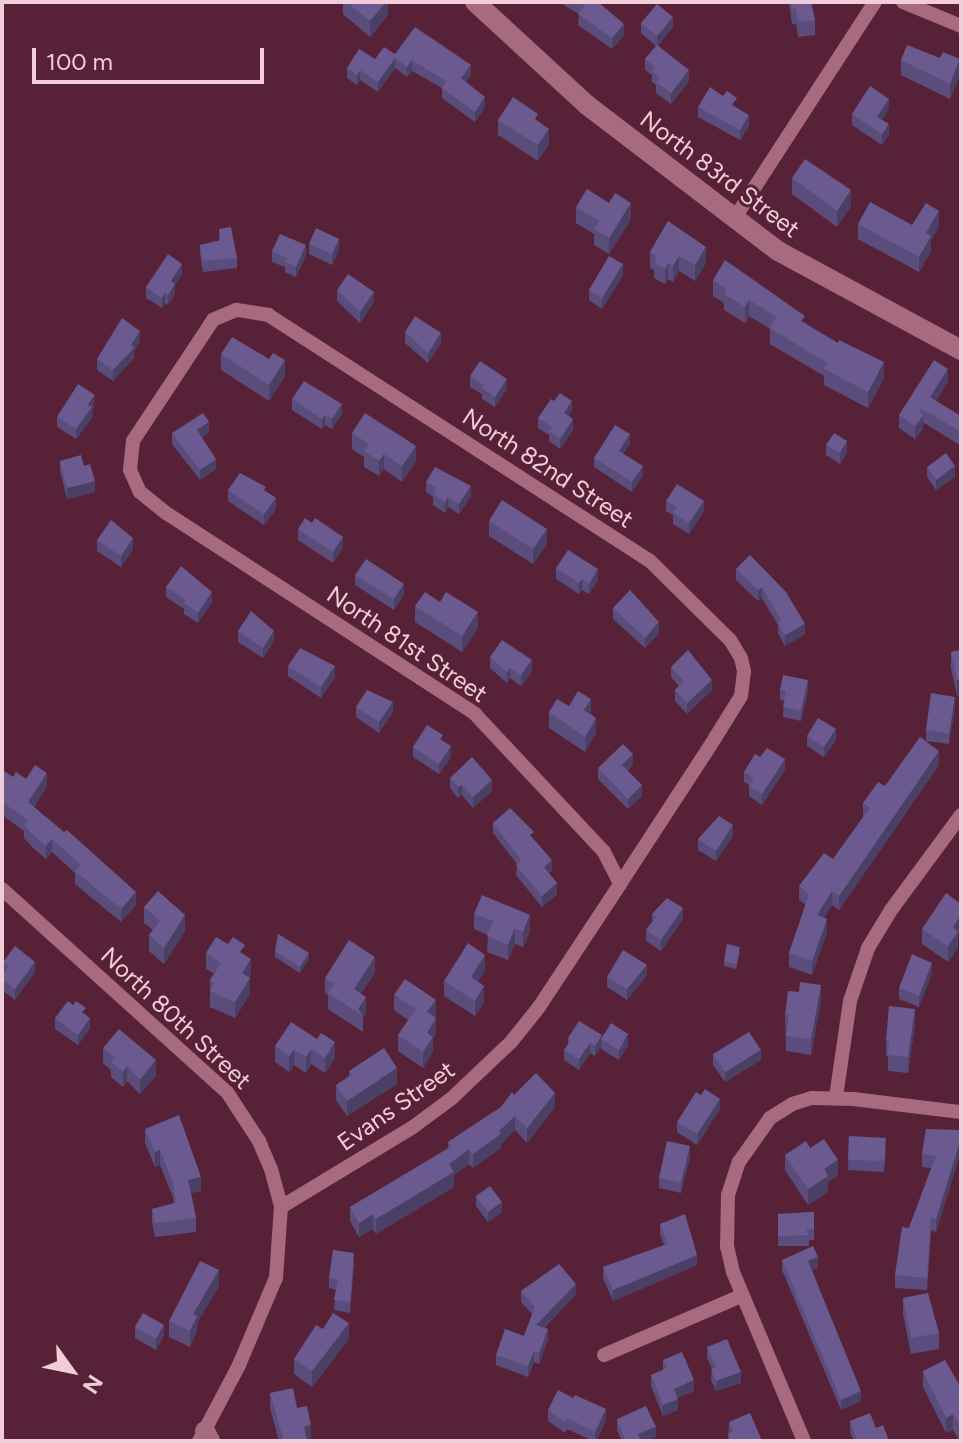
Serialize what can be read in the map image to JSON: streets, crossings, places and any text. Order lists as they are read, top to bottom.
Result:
{
  "streets": {
    "street": [
      "North 83rd Street",
      "North 82nd Street",
      "North 81st Street",
      "North 80th Street",
      "Evans Street"
    ]
  },
  "crossings": [
    ["North 82nd Street", "North 81st Street"],
    ["North 82nd Street", "Evans Street"],
    ["North 81st Street", "Evans Street"],
    ["North 80th Street", "Evans Street"]
  ],
  "scale_bar": "100 m",
  "north": "bottom right"
}
